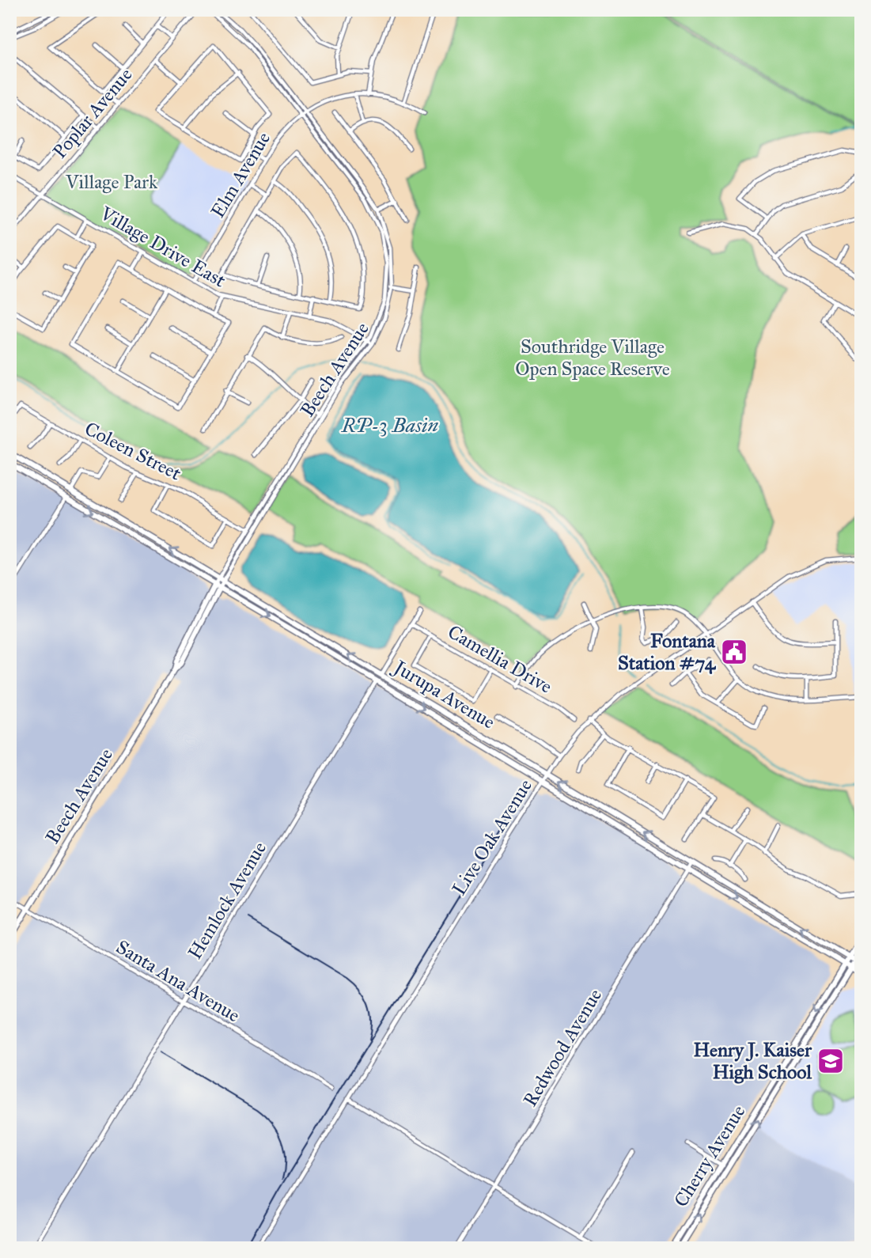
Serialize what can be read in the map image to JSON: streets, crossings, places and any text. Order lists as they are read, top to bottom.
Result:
{
  "streets": {
    "main road": ["Beech Avenue", "Jurupa Avenue", "Cherry Avenue"],
    "street": [
      "Poplar Avenue",
      "Elm Avenue",
      "Village Drive East",
      "Coleen Street",
      "Camellia Drive",
      "Live Oak Avenue",
      "Hemlock Avenue",
      "Santa Ana Avenue",
      "Redwood Avenue"
    ]
  },
  "crossings": [
    ["Poplar Avenue", "Village Drive East"],
    ["Elm Avenue", "Village Drive East"],
    ["Elm Avenue", "Beech Avenue"],
    ["Village Drive East", "Beech Avenue"],
    ["Beech Avenue", "Coleen Street"],
    ["Beech Avenue", "Jurupa Avenue"],
    ["Beech Avenue", "Santa Ana Avenue"],
    ["Jurupa Avenue", "Live Oak Avenue"],
    ["Jurupa Avenue", "Hemlock Avenue"],
    ["Jurupa Avenue", "Redwood Avenue"],
    ["Jurupa Avenue", "Cherry Avenue"],
    ["Hemlock Avenue", "Santa Ana Avenue"]
  ],
  "water": ["RP-3 Basin"],
  "parks": ["Village Park", "Southridge Village Open Space Reserve"],
  "places": {
    "public building": ["Fontana Station #74"],
    "school or university": ["Henry J. Kaiser High School"]
  }
}
